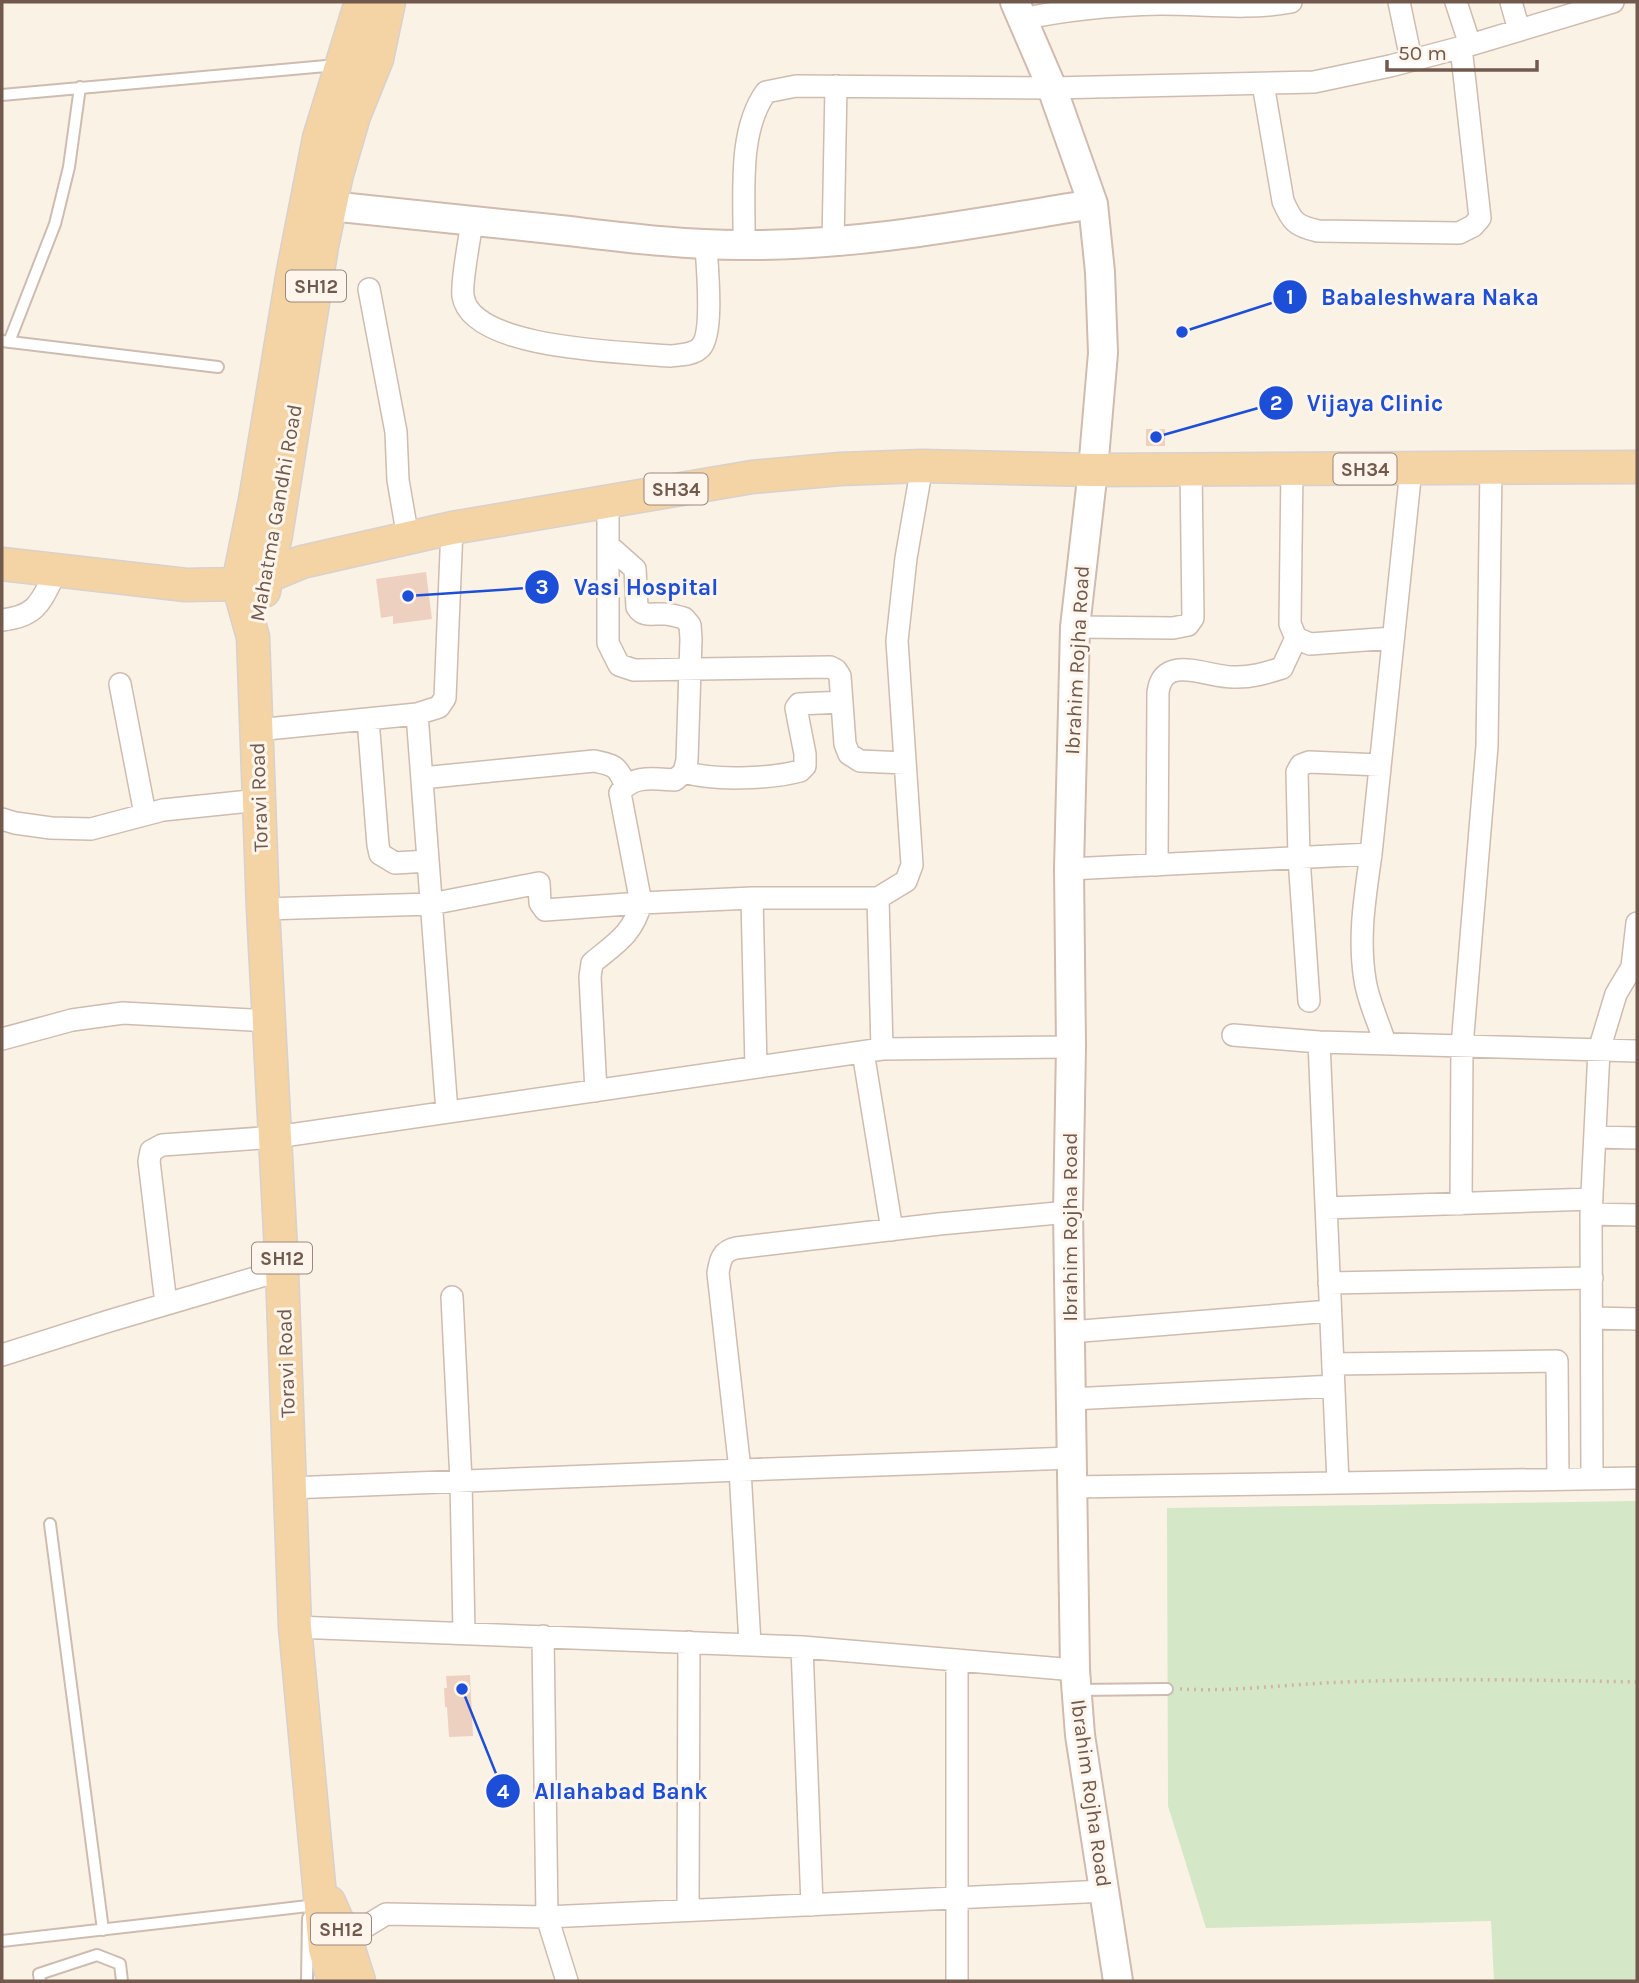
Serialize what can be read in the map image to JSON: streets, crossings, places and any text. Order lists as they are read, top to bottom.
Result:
{
  "streets": {
    "main road": [
      "SH12",
      "SH34",
      "Mahatma Gandhi Road",
      "Toravi Road"
    ],
    "street": ["Ibrahim Rojha Road"]
  },
  "crossings": [
    ["SH34", "Mahatma Gandhi Road"],
    ["SH34", "Ibrahim Rojha Road"],
    ["Mahatma Gandhi Road", "Toravi Road"]
  ],
  "places": [
    "Babaleshwara Naka",
    "Vijaya Clinic",
    "Vasi Hospital",
    "Allahabad Bank"
  ],
  "scale_bar": "50 m"
}
